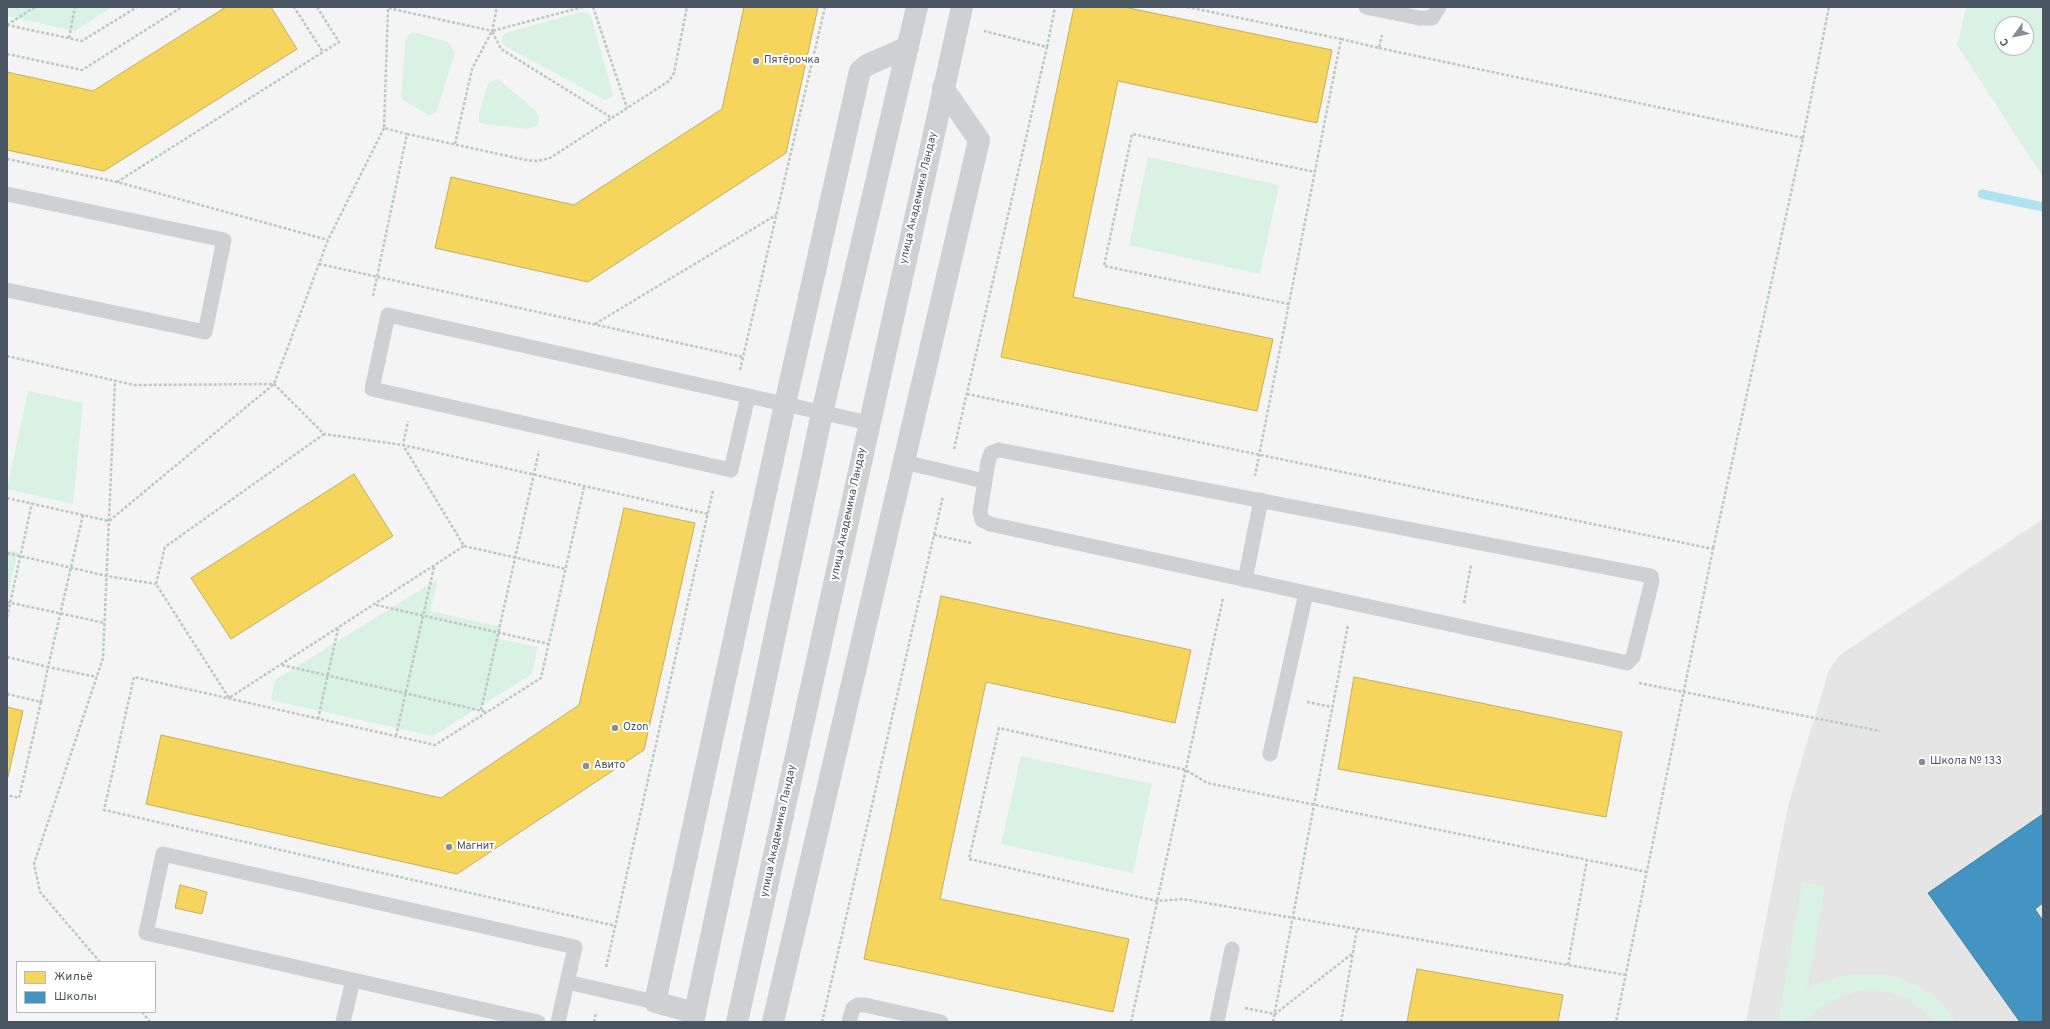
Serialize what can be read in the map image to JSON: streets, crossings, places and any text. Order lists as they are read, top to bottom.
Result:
{
  "streets": {
    "street": ["улица Академика Ландау"]
  },
  "places": [
    "Пятёрочка",
    "Ozon",
    "Школа № 133",
    "Авито",
    "Магнит"
  ],
  "legend": ["Жильё", "Школы"],
  "north": "bottom left"
}
